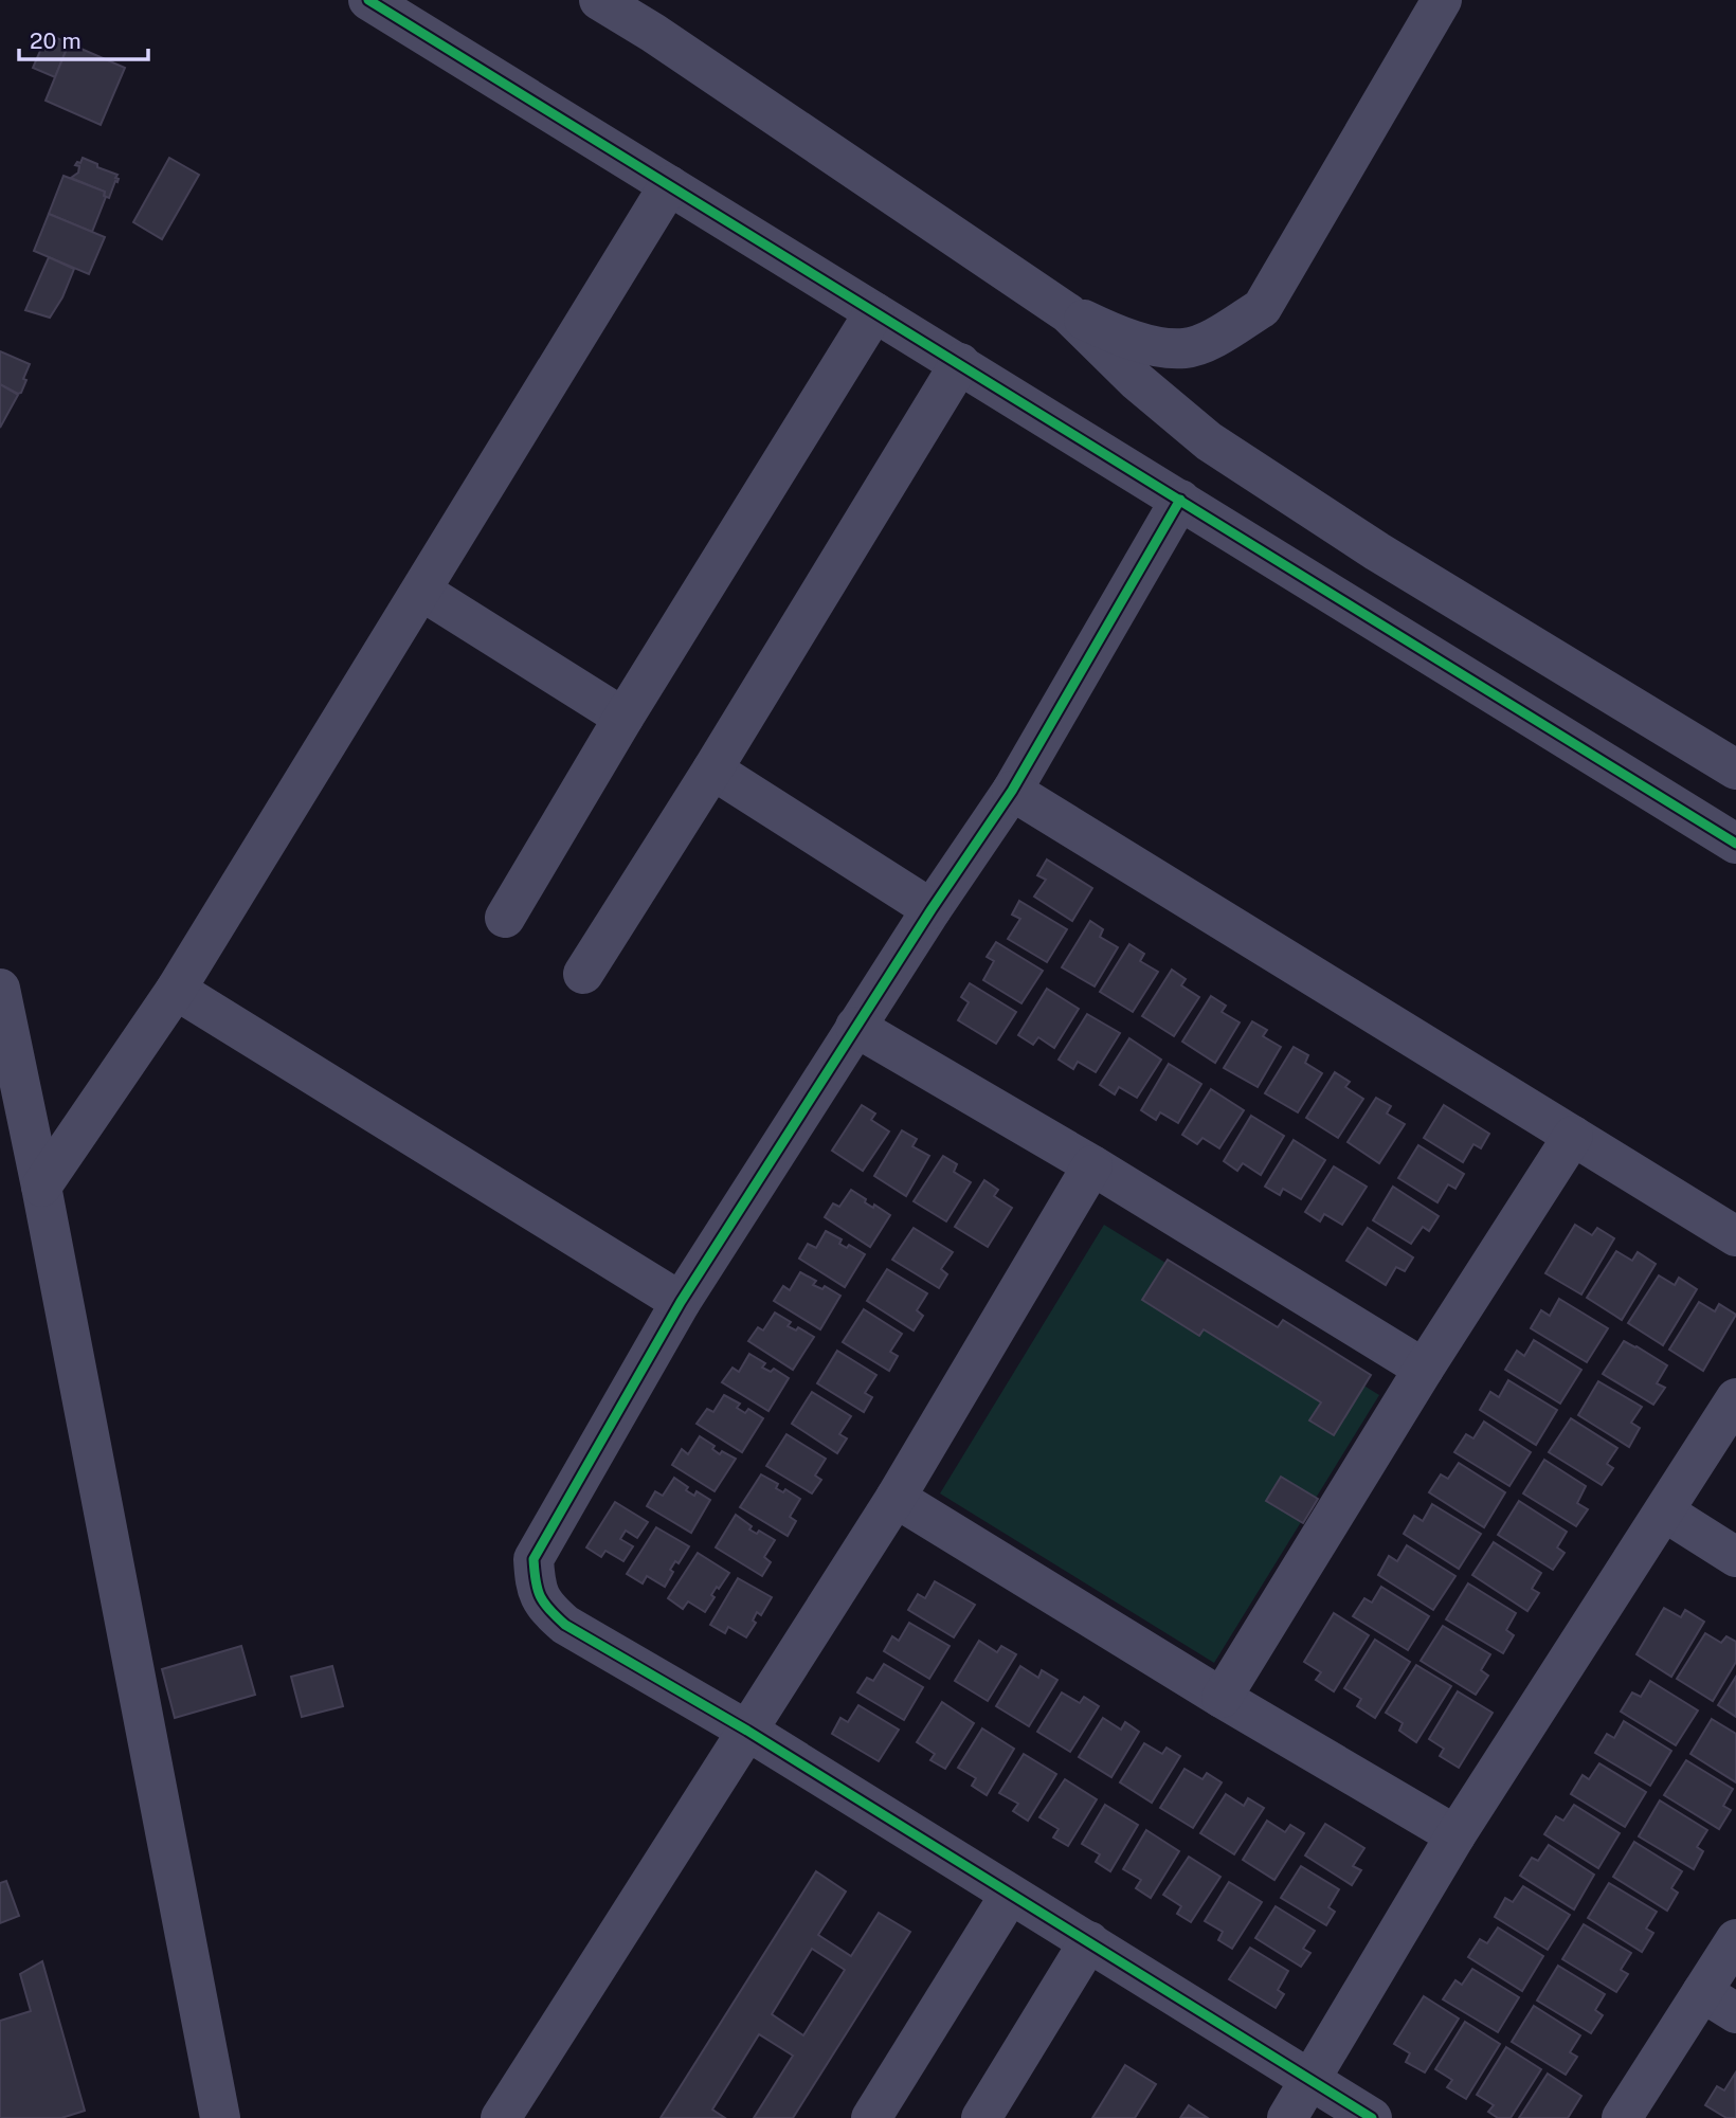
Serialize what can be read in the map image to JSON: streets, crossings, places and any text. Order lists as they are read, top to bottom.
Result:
{
  "scale_bar": "20 m"
}
